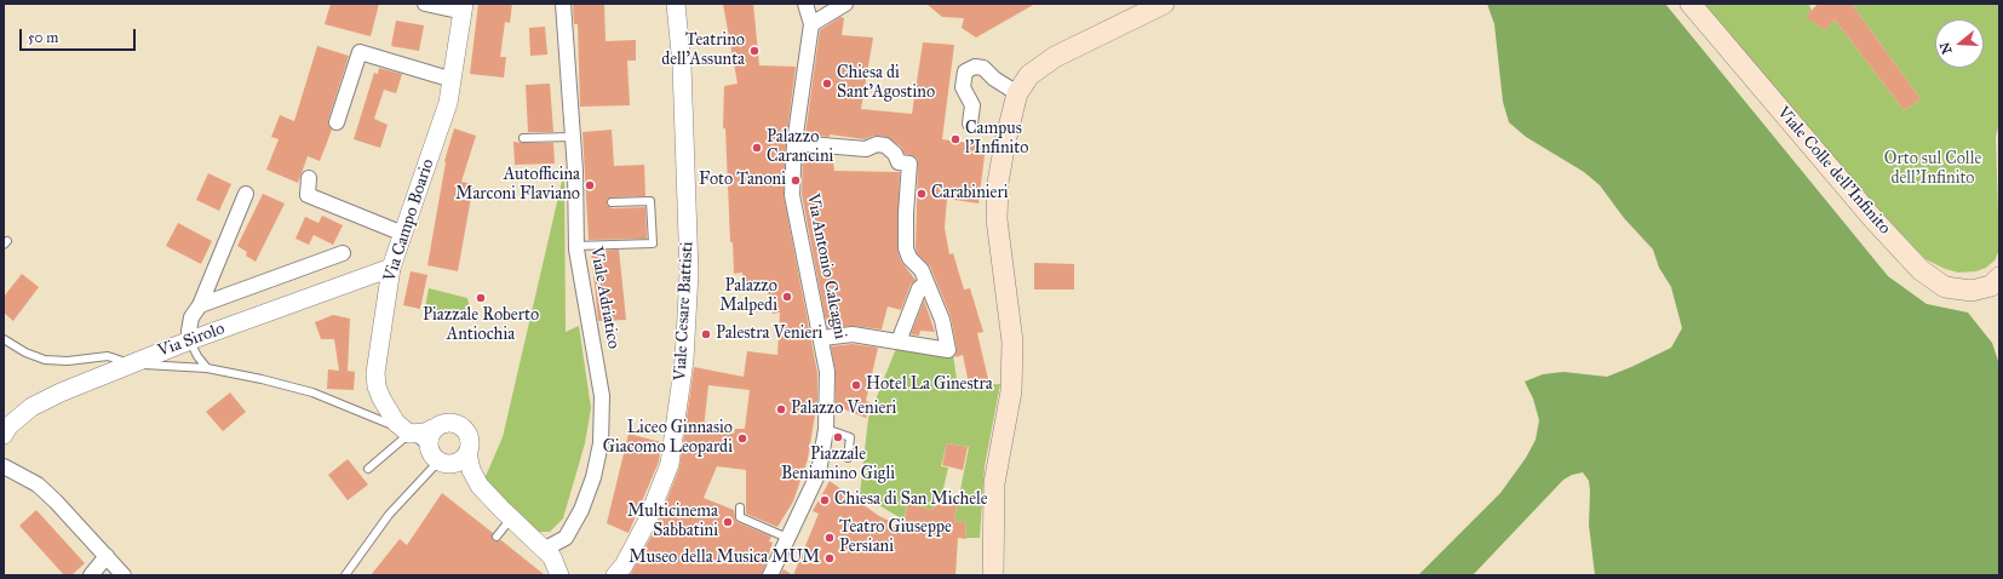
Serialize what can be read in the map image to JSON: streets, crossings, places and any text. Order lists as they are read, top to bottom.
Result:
{
  "streets": {
    "main road": ["Viale Colle dell'Infinito"],
    "street": [
      "Via Campo Boario",
      "Via Antonio Calcagni",
      "Viale Adriatico",
      "Viale Cesare Battisti",
      "Via Sirolo"
    ]
  },
  "crossings": [
    ["Via Campo Boario", "Via Sirolo"]
  ],
  "parks": ["Orto sul Colle dell'Infinito"],
  "places": [
    "Teatrino dell'Assunta",
    "Chiesa di Sant'Agostino",
    "Campus l'Infinito",
    "Palazzo Carancini",
    "Foto Tanoni",
    "Autofficina Marconi Flaviano",
    "Carabinieri",
    "Palazzo Malpedi",
    "Piazzale Roberto Antiochia",
    "Palestra Venieri",
    "Hotel La Ginestra",
    "Palazzo Venieri",
    "Piazzale Beniamino Gigli",
    "Liceo Ginnasio Giacomo Leopardi",
    "Chiesa di San Michele",
    "Multicinema Sabbatini",
    "Teatro Giuseppe Persiani",
    "Museo della Musica MUM"
  ],
  "scale_bar": "50 m",
  "north": "left"
}
